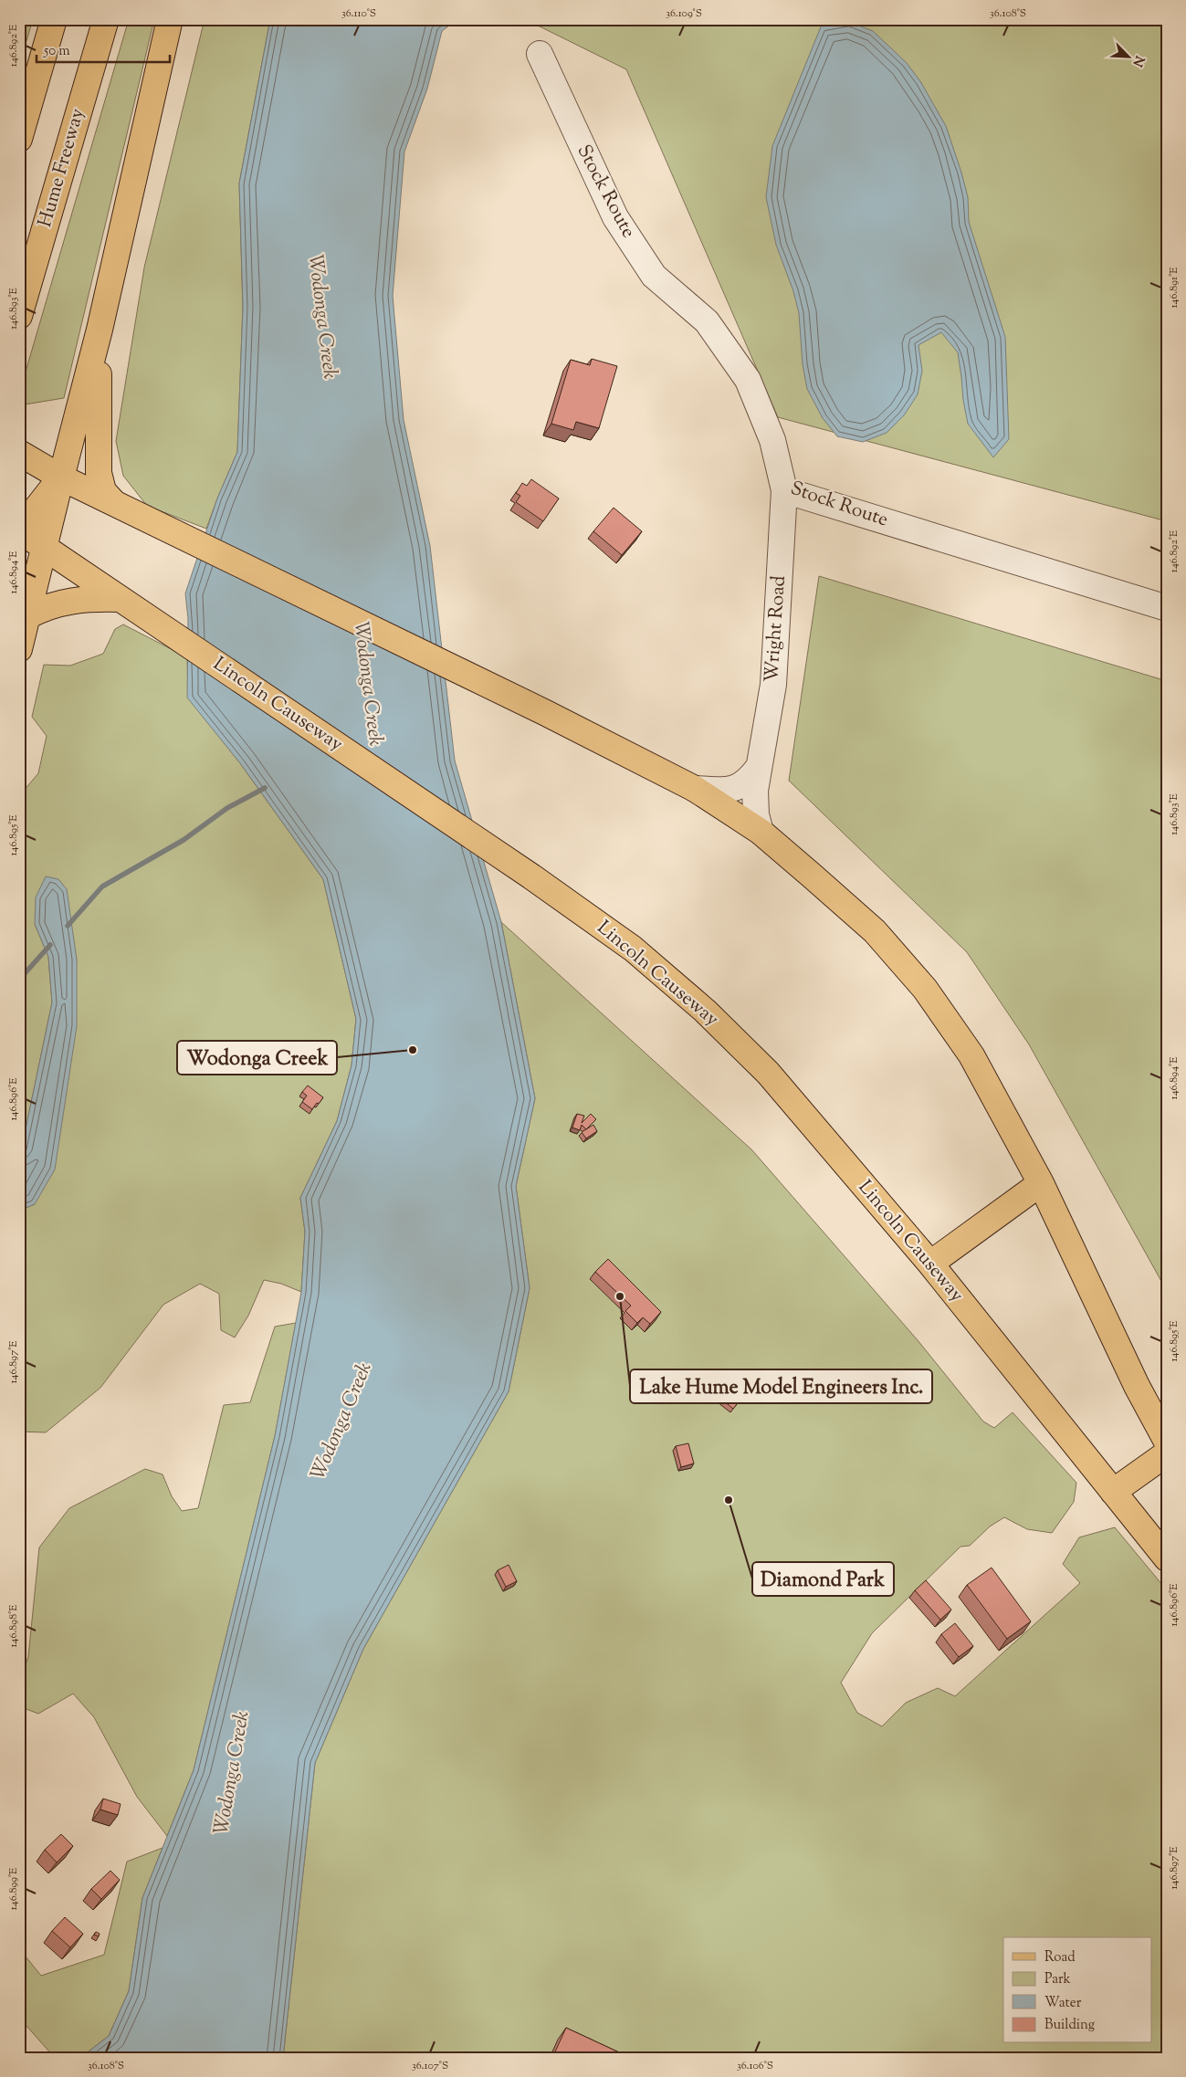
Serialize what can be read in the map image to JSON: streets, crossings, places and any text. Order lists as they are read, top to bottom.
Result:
{
  "streets": {
    "main road": ["Hume Freeway", "Lincoln Causeway"],
    "street": ["Stock Route", "Wright Road"]
  },
  "crossings": [
    ["Stock Route", "Wright Road"]
  ],
  "water": ["Wodonga Creek"],
  "places": ["Wodonga Creek", "Lake Hume Model Engineers Inc.", "Diamond Park"],
  "legend": [
    "Road",
    "Park",
    "Water",
    "Building"
  ],
  "scale_bar": "50 m",
  "north": "bottom right",
  "coordinates": [
    "36.110°S",
    "36.109°S",
    "36.108°S",
    "146.892°E",
    "146.891°E",
    "146.893°E",
    "146.894°E",
    "146.895°E",
    "146.896°E",
    "146.897°E",
    "146.898°E",
    "146.899°E",
    "36.107°S",
    "36.106°S"
  ]
}
